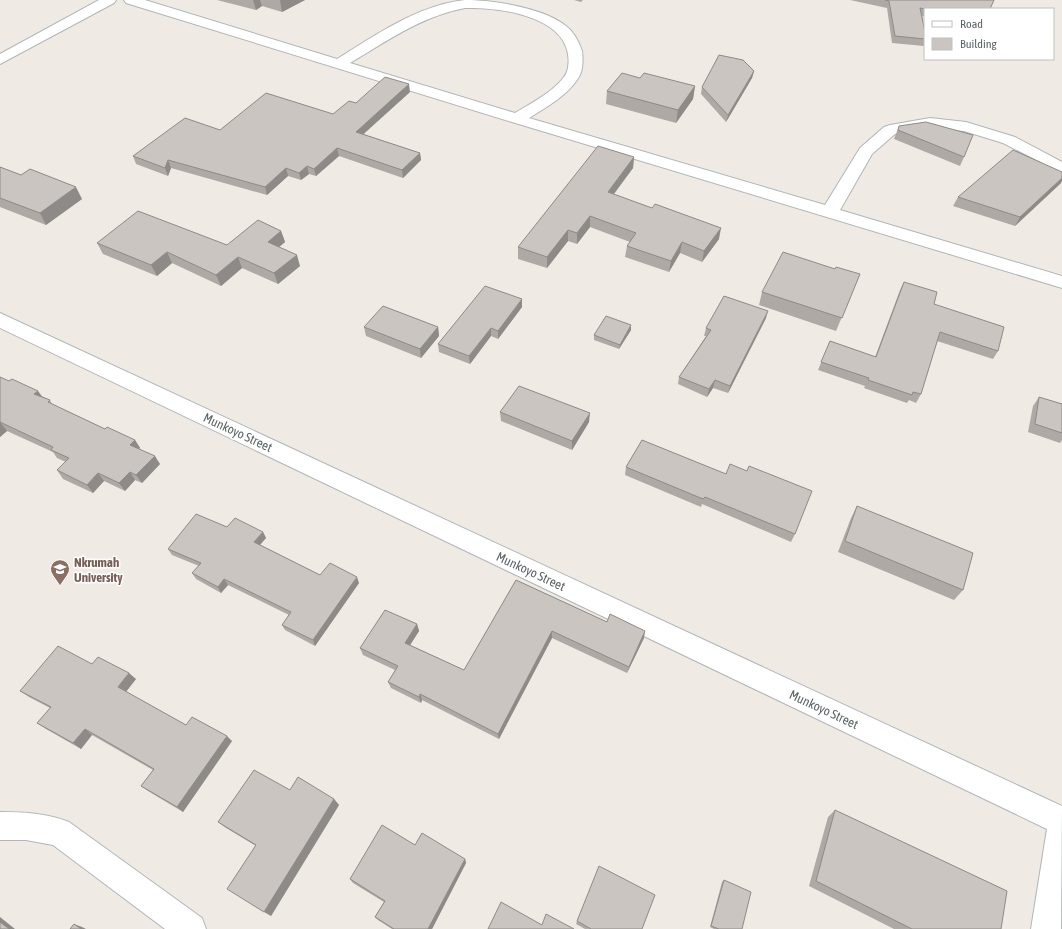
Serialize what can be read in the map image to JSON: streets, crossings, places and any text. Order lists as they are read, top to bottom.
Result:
{
  "streets": {
    "street": ["Munkoyo Street"]
  },
  "places": {
    "school or university": ["Nkrumah University"]
  },
  "legend": ["Road", "Building"]
}
